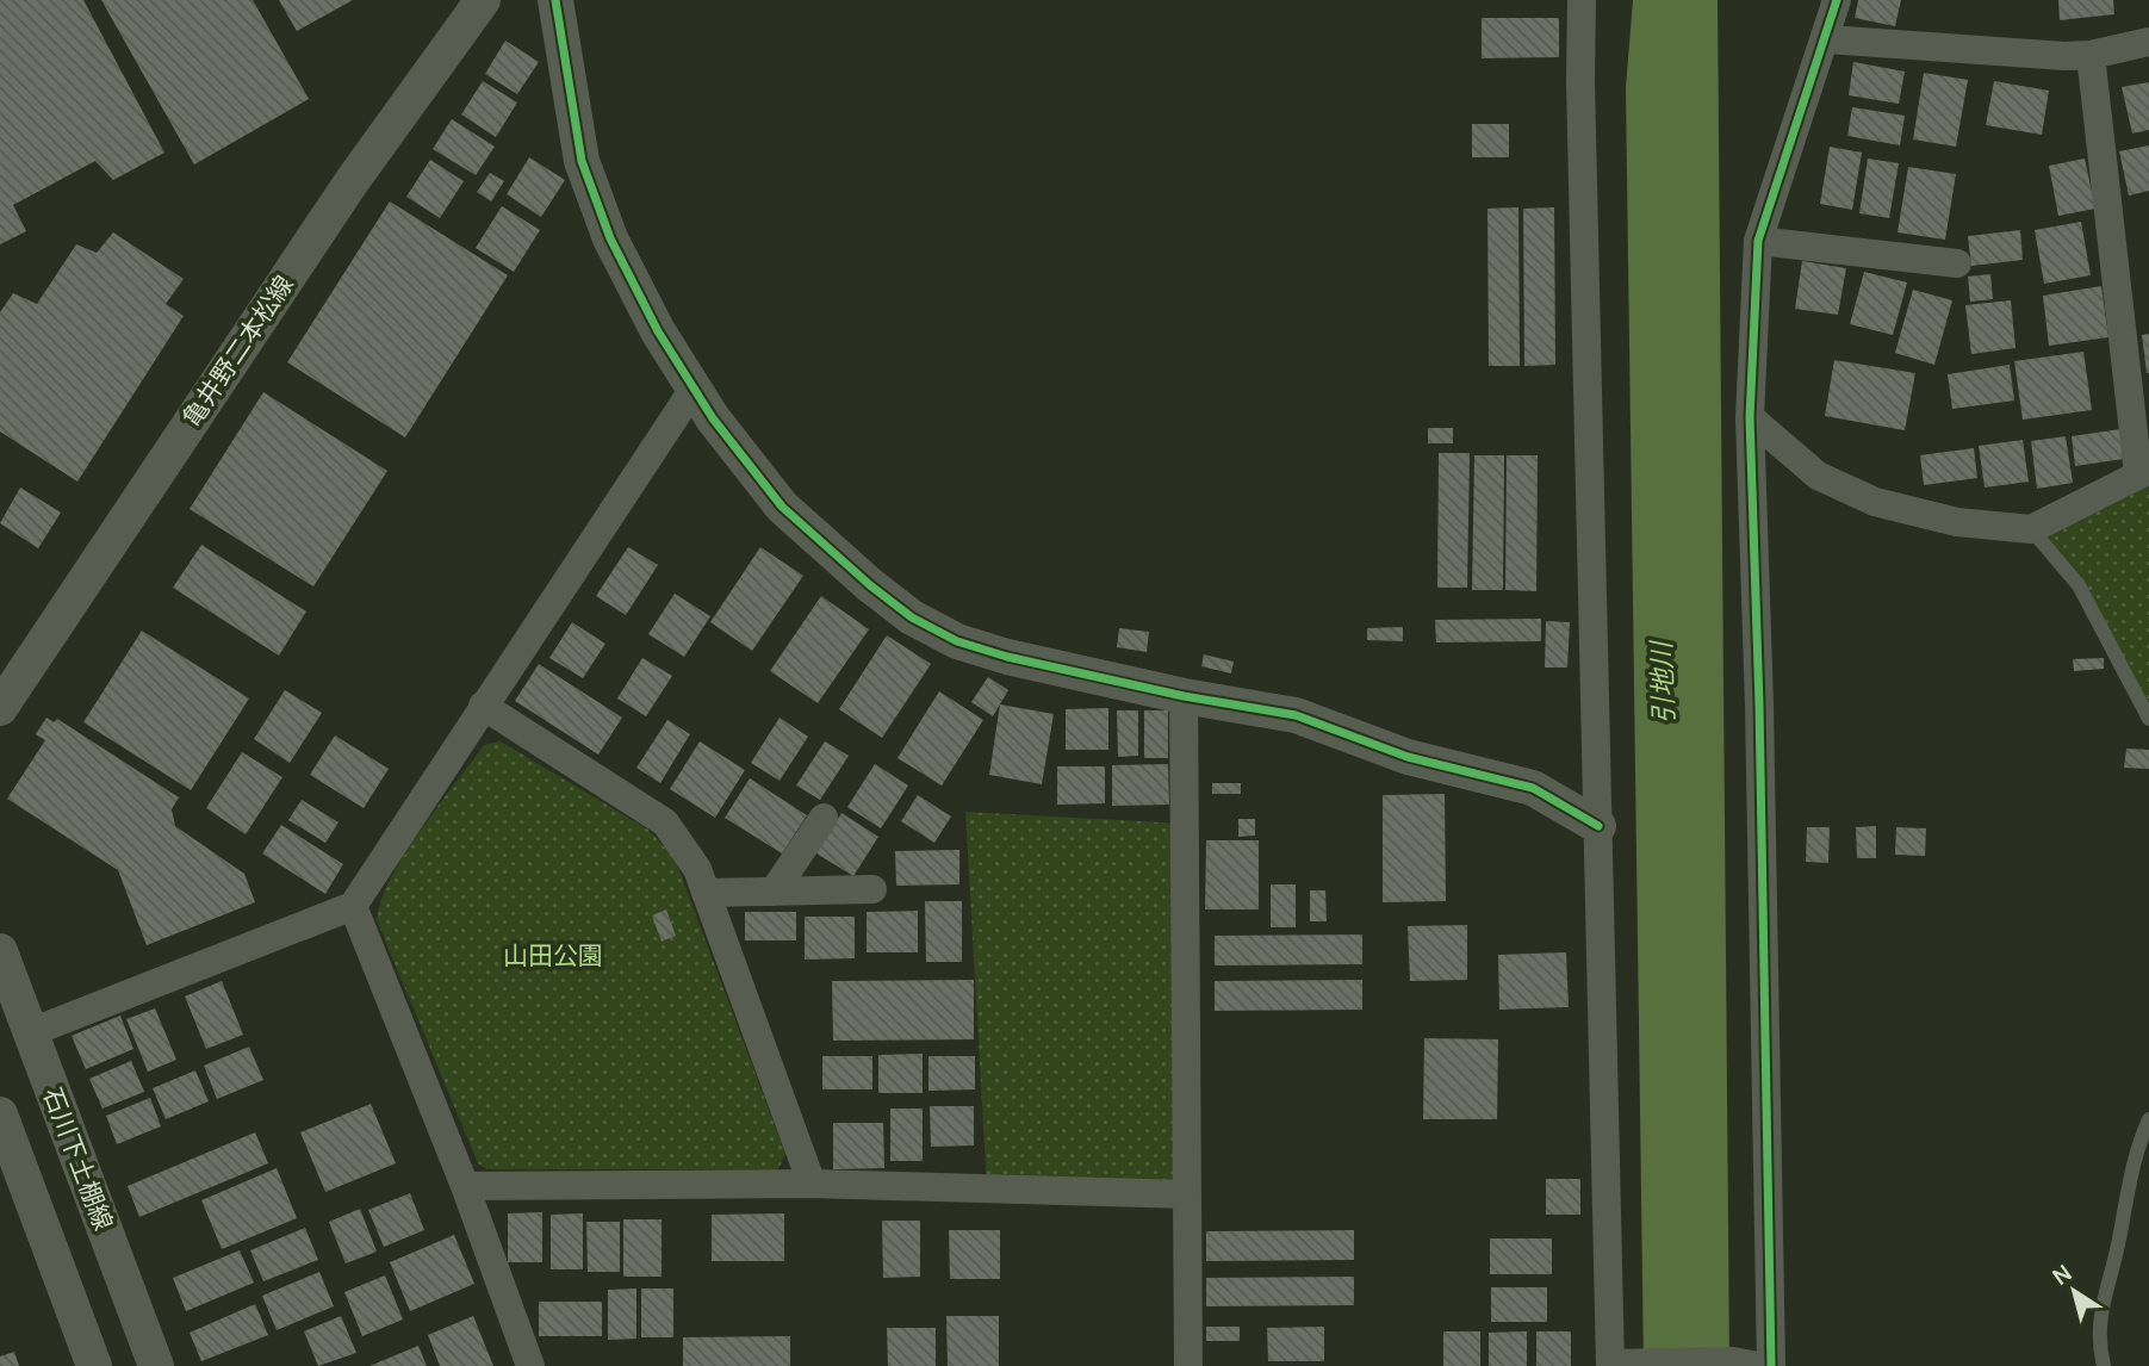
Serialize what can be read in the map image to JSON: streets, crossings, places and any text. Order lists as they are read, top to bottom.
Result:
{
  "streets": {
    "street": ["亀井野二本松線", "石川下土棚線"]
  },
  "water": ["引地川"],
  "parks": ["山田公園"],
  "north": "top left"
}
